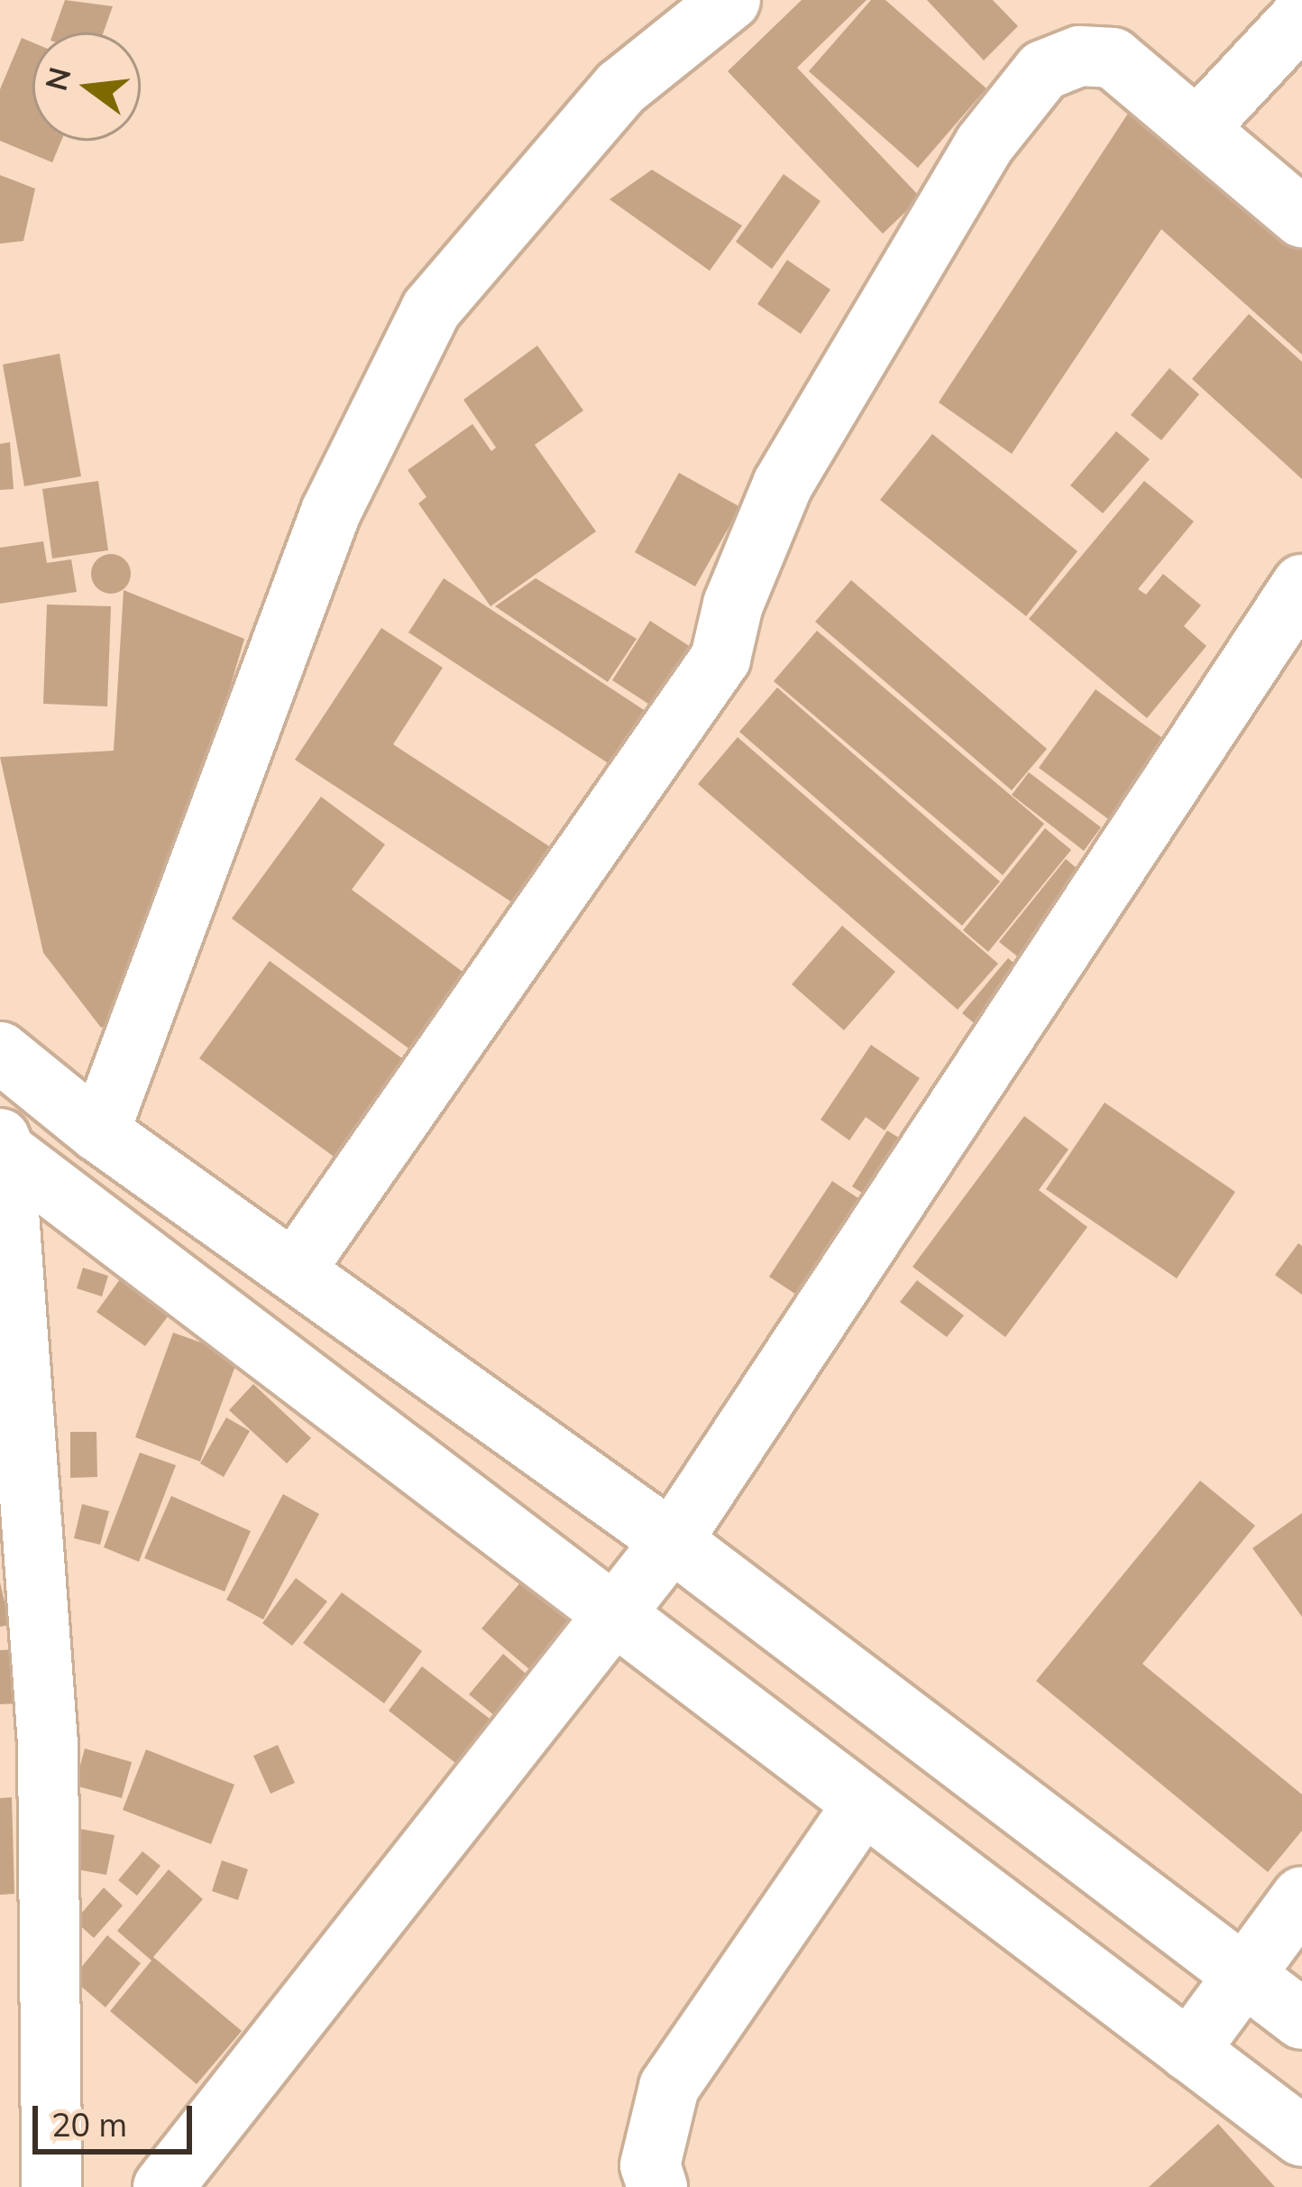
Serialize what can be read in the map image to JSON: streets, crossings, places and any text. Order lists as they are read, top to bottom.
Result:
{
  "scale_bar": "20 m",
  "north": "left"
}
